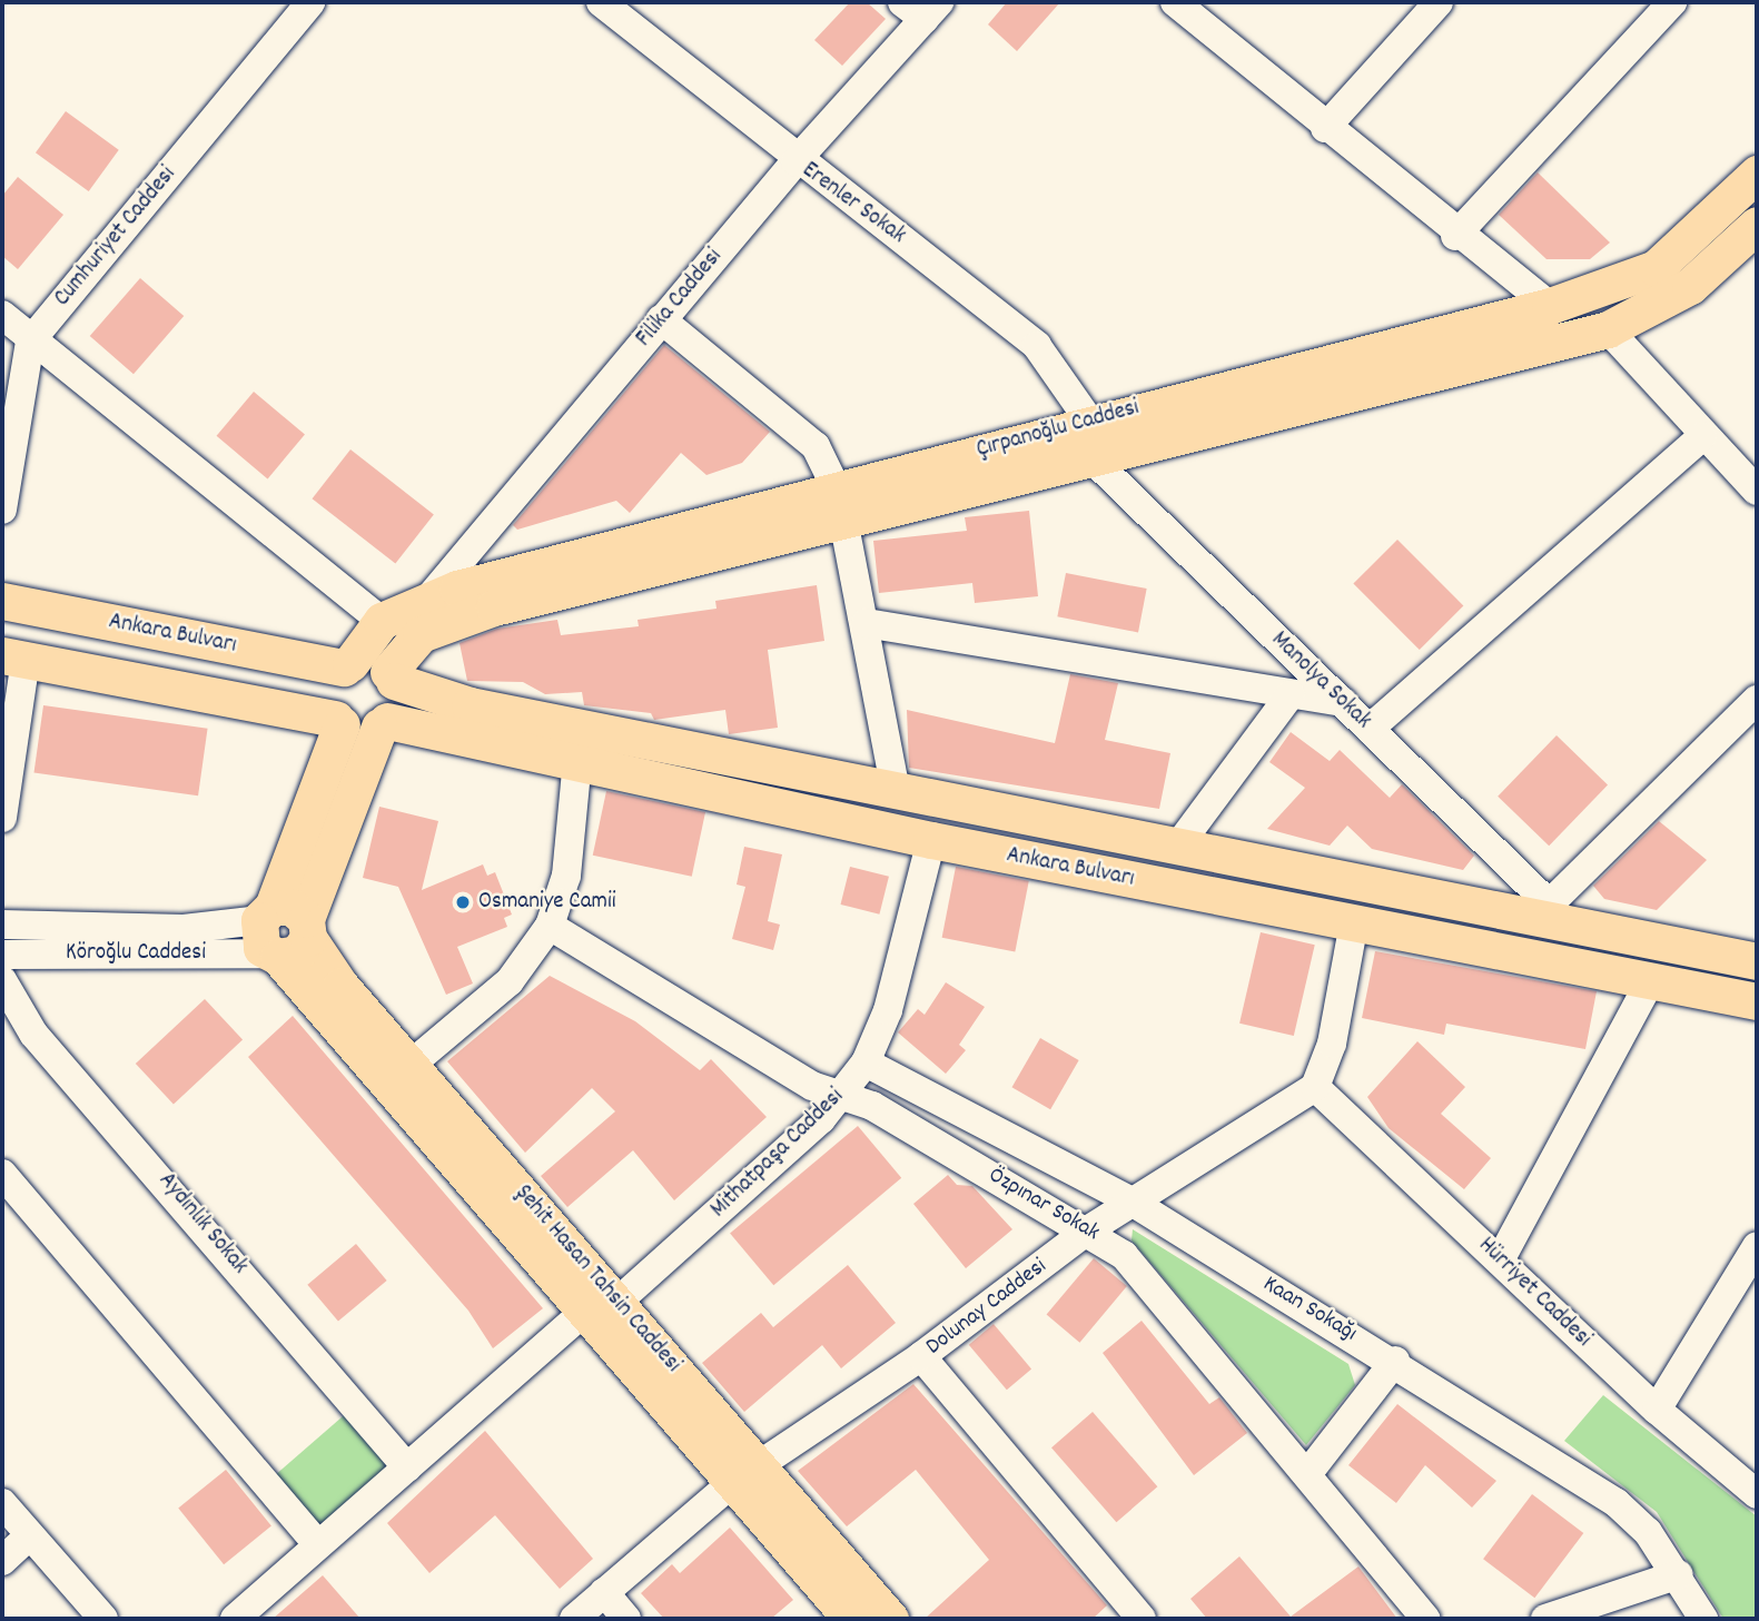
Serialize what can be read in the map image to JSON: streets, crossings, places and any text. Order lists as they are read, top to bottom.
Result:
{
  "streets": {
    "main road": ["Çırpanoğlu Caddesi", "Ankara Bulvarı", "Şehit Hasan Tahsin Caddesi"],
    "street": [
      "Erenler Sokak",
      "Cumhuriyet Caddesi",
      "Filika Caddesi",
      "Manolya Sokak",
      "Köroğlu Caddesi",
      "Mithatpaşa Caddesi",
      "Özpınar Sokak",
      "Aydınlık Sokak",
      "Hürriyet Caddesi",
      "Dolunay Caddesi",
      "Kaan Sokağı"
    ]
  },
  "crossings": [
    ["Erenler Sokak", "Filika Caddesi"],
    ["Erenler Sokak", "Çırpanoğlu Caddesi"],
    ["Filika Caddesi", "Çırpanoğlu Caddesi"],
    ["Çırpanoğlu Caddesi", "Ankara Bulvarı"],
    ["Çırpanoğlu Caddesi", "Manolya Sokak"],
    ["Ankara Bulvarı", "Manolya Sokak"],
    ["Ankara Bulvarı", "Mithatpaşa Caddesi"],
    ["Köroğlu Caddesi", "Şehit Hasan Tahsin Caddesi"],
    ["Mithatpaşa Caddesi", "Özpınar Sokak"],
    ["Mithatpaşa Caddesi", "Aydınlık Sokak"],
    ["Mithatpaşa Caddesi", "Şehit Hasan Tahsin Caddesi"],
    ["Mithatpaşa Caddesi", "Kaan Sokağı"],
    ["Özpınar Sokak", "Dolunay Caddesi"],
    ["Şehit Hasan Tahsin Caddesi", "Dolunay Caddesi"],
    ["Hürriyet Caddesi", "Dolunay Caddesi"],
    ["Dolunay Caddesi", "Kaan Sokağı"]
  ],
  "places": ["Osmaniye Camii"]
}
